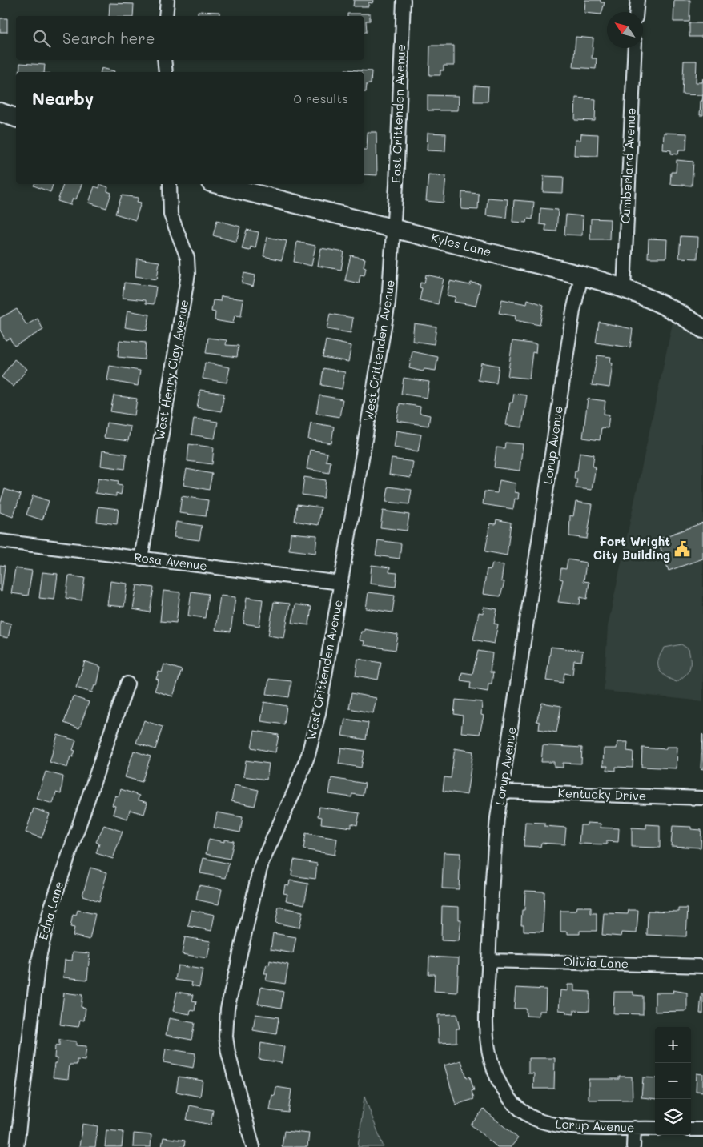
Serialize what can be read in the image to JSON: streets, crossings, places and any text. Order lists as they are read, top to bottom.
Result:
{
  "streets": {
    "main road": ["Kyles Lane"],
    "street": [
      "East Crittenden Avenue",
      "Cumberland Avenue",
      "West Crittenden Avenue",
      "West Henry Clay Avenue",
      "Lorup Avenue",
      "Rosa Avenue",
      "Kentucky Drive",
      "Edna Lane",
      "Olivia Lane"
    ]
  },
  "crossings": [
    ["East Crittenden Avenue", "Kyles Lane"],
    ["East Crittenden Avenue", "West Crittenden Avenue"],
    ["Cumberland Avenue", "Kyles Lane"],
    ["Kyles Lane", "West Crittenden Avenue"],
    ["Kyles Lane", "Lorup Avenue"],
    ["West Crittenden Avenue", "Rosa Avenue"],
    ["West Henry Clay Avenue", "Rosa Avenue"],
    ["Lorup Avenue", "Kentucky Drive"],
    ["Lorup Avenue", "Olivia Lane"]
  ],
  "places": {
    "public building": ["Fort Wright City Building"]
  },
  "north": "top left",
  "page": {
    "search": "Search here",
    "heading": ["Nearby", "0 results"],
    "map_buttons": ["+", "−"]
  }
}
